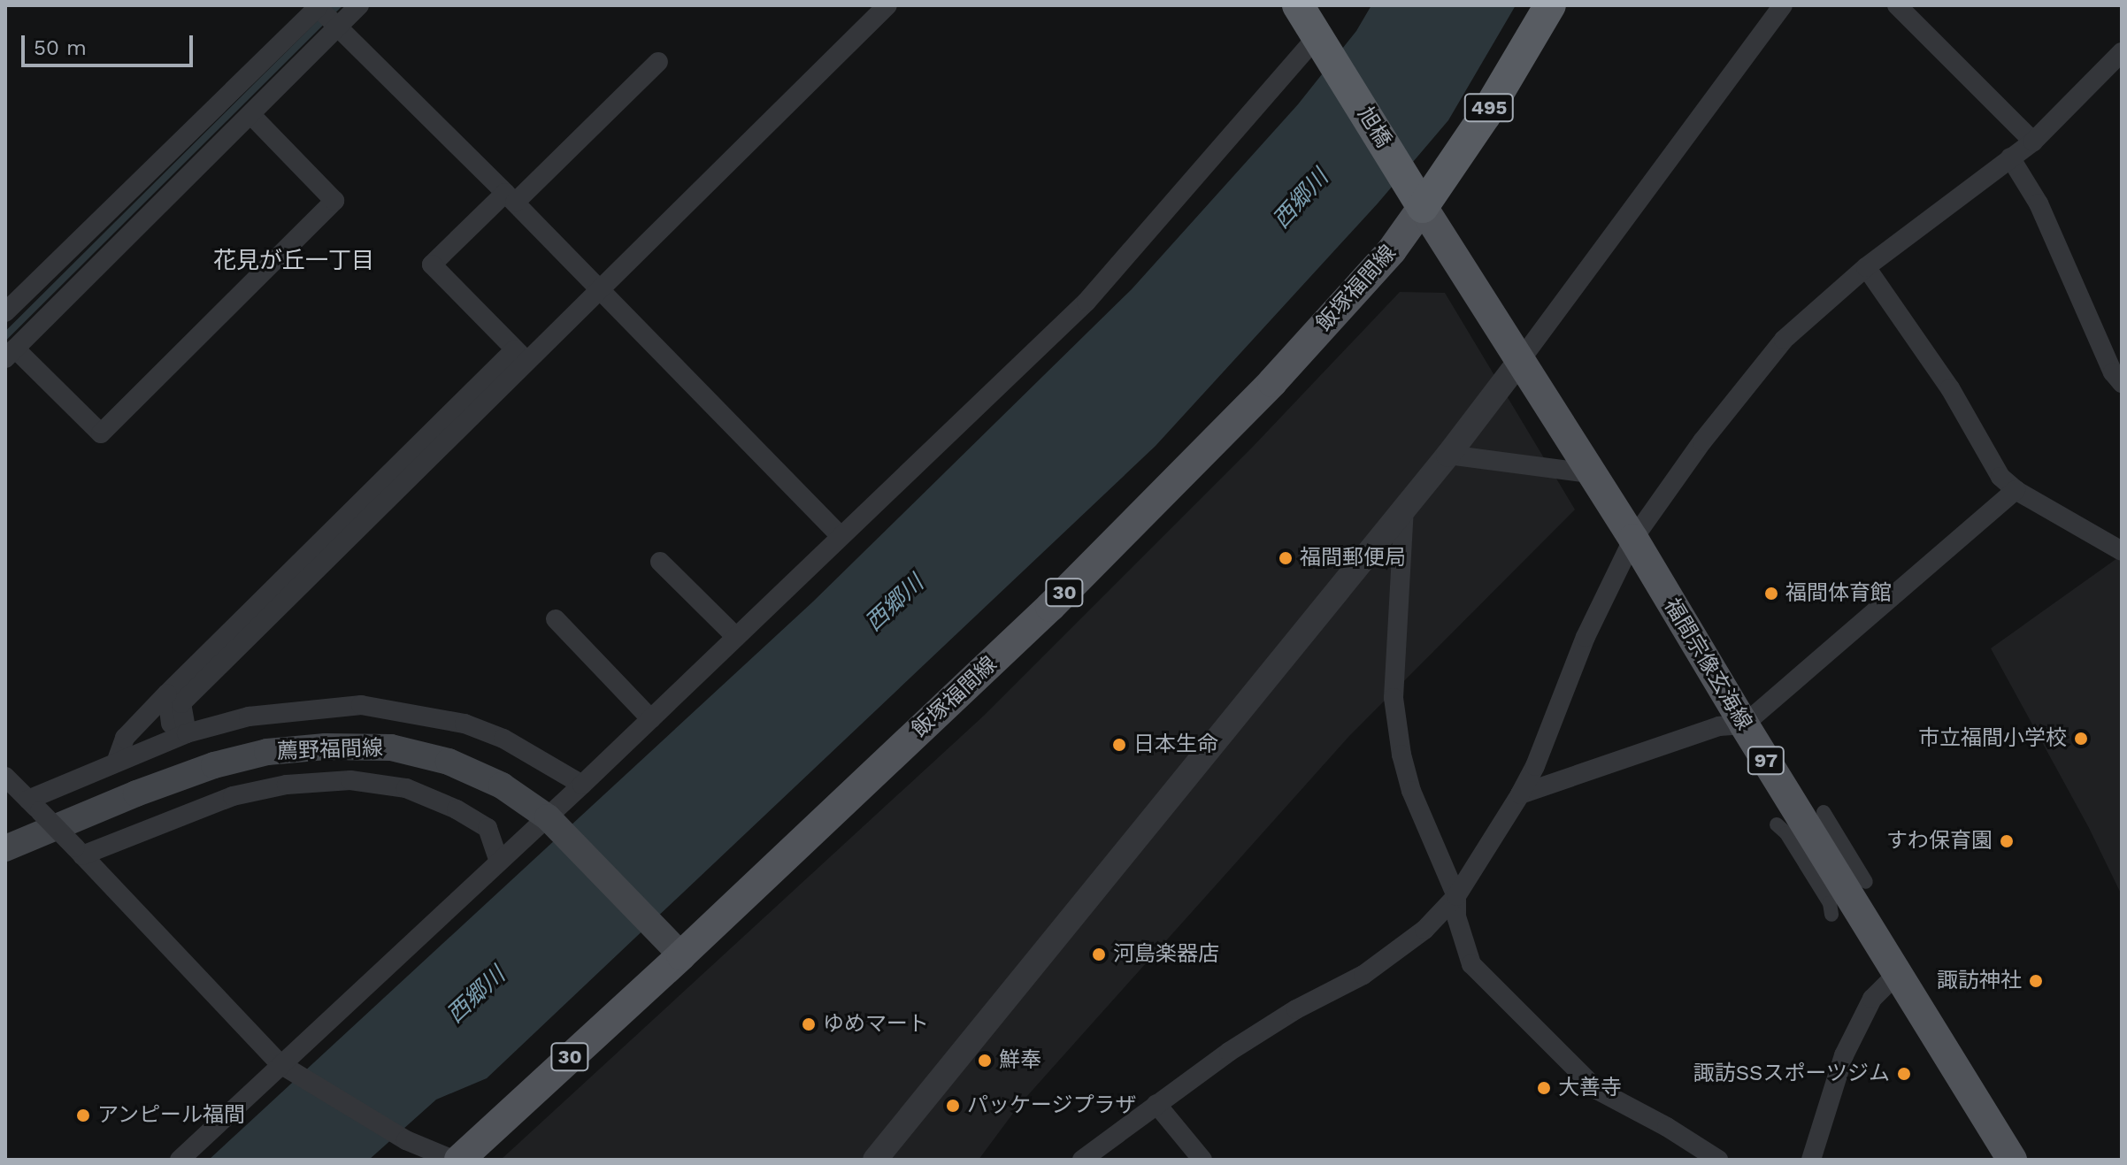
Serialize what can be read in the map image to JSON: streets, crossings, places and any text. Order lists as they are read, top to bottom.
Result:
{
  "streets": {
    "highway": ["495", "旭橋"],
    "main road": [
      "飯塚福間線",
      "30",
      "福間宗像玄海線",
      "薦野福間線",
      "97"
    ]
  },
  "crossings": [
    ["495", "旭橋"],
    ["495", "飯塚福間線"],
    ["495", "福間宗像玄海線"],
    ["旭橋", "飯塚福間線"],
    ["旭橋", "福間宗像玄海線"],
    ["飯塚福間線", "福間宗像玄海線"],
    ["飯塚福間線", "薦野福間線"]
  ],
  "districts": ["花見が丘一丁目"],
  "water": ["西郷川"],
  "places": [
    "福間郵便局",
    "福間体育館",
    "市立福間小学校",
    "日本生命",
    "すわ保育園",
    "河島楽器店",
    "諏訪神社",
    "ゆめマート",
    "鮮奉",
    "諏訪SSスポーツジム",
    "大善寺",
    "パッケージプラザ",
    "アンピール福間"
  ],
  "scale_bar": "50 m"
}
